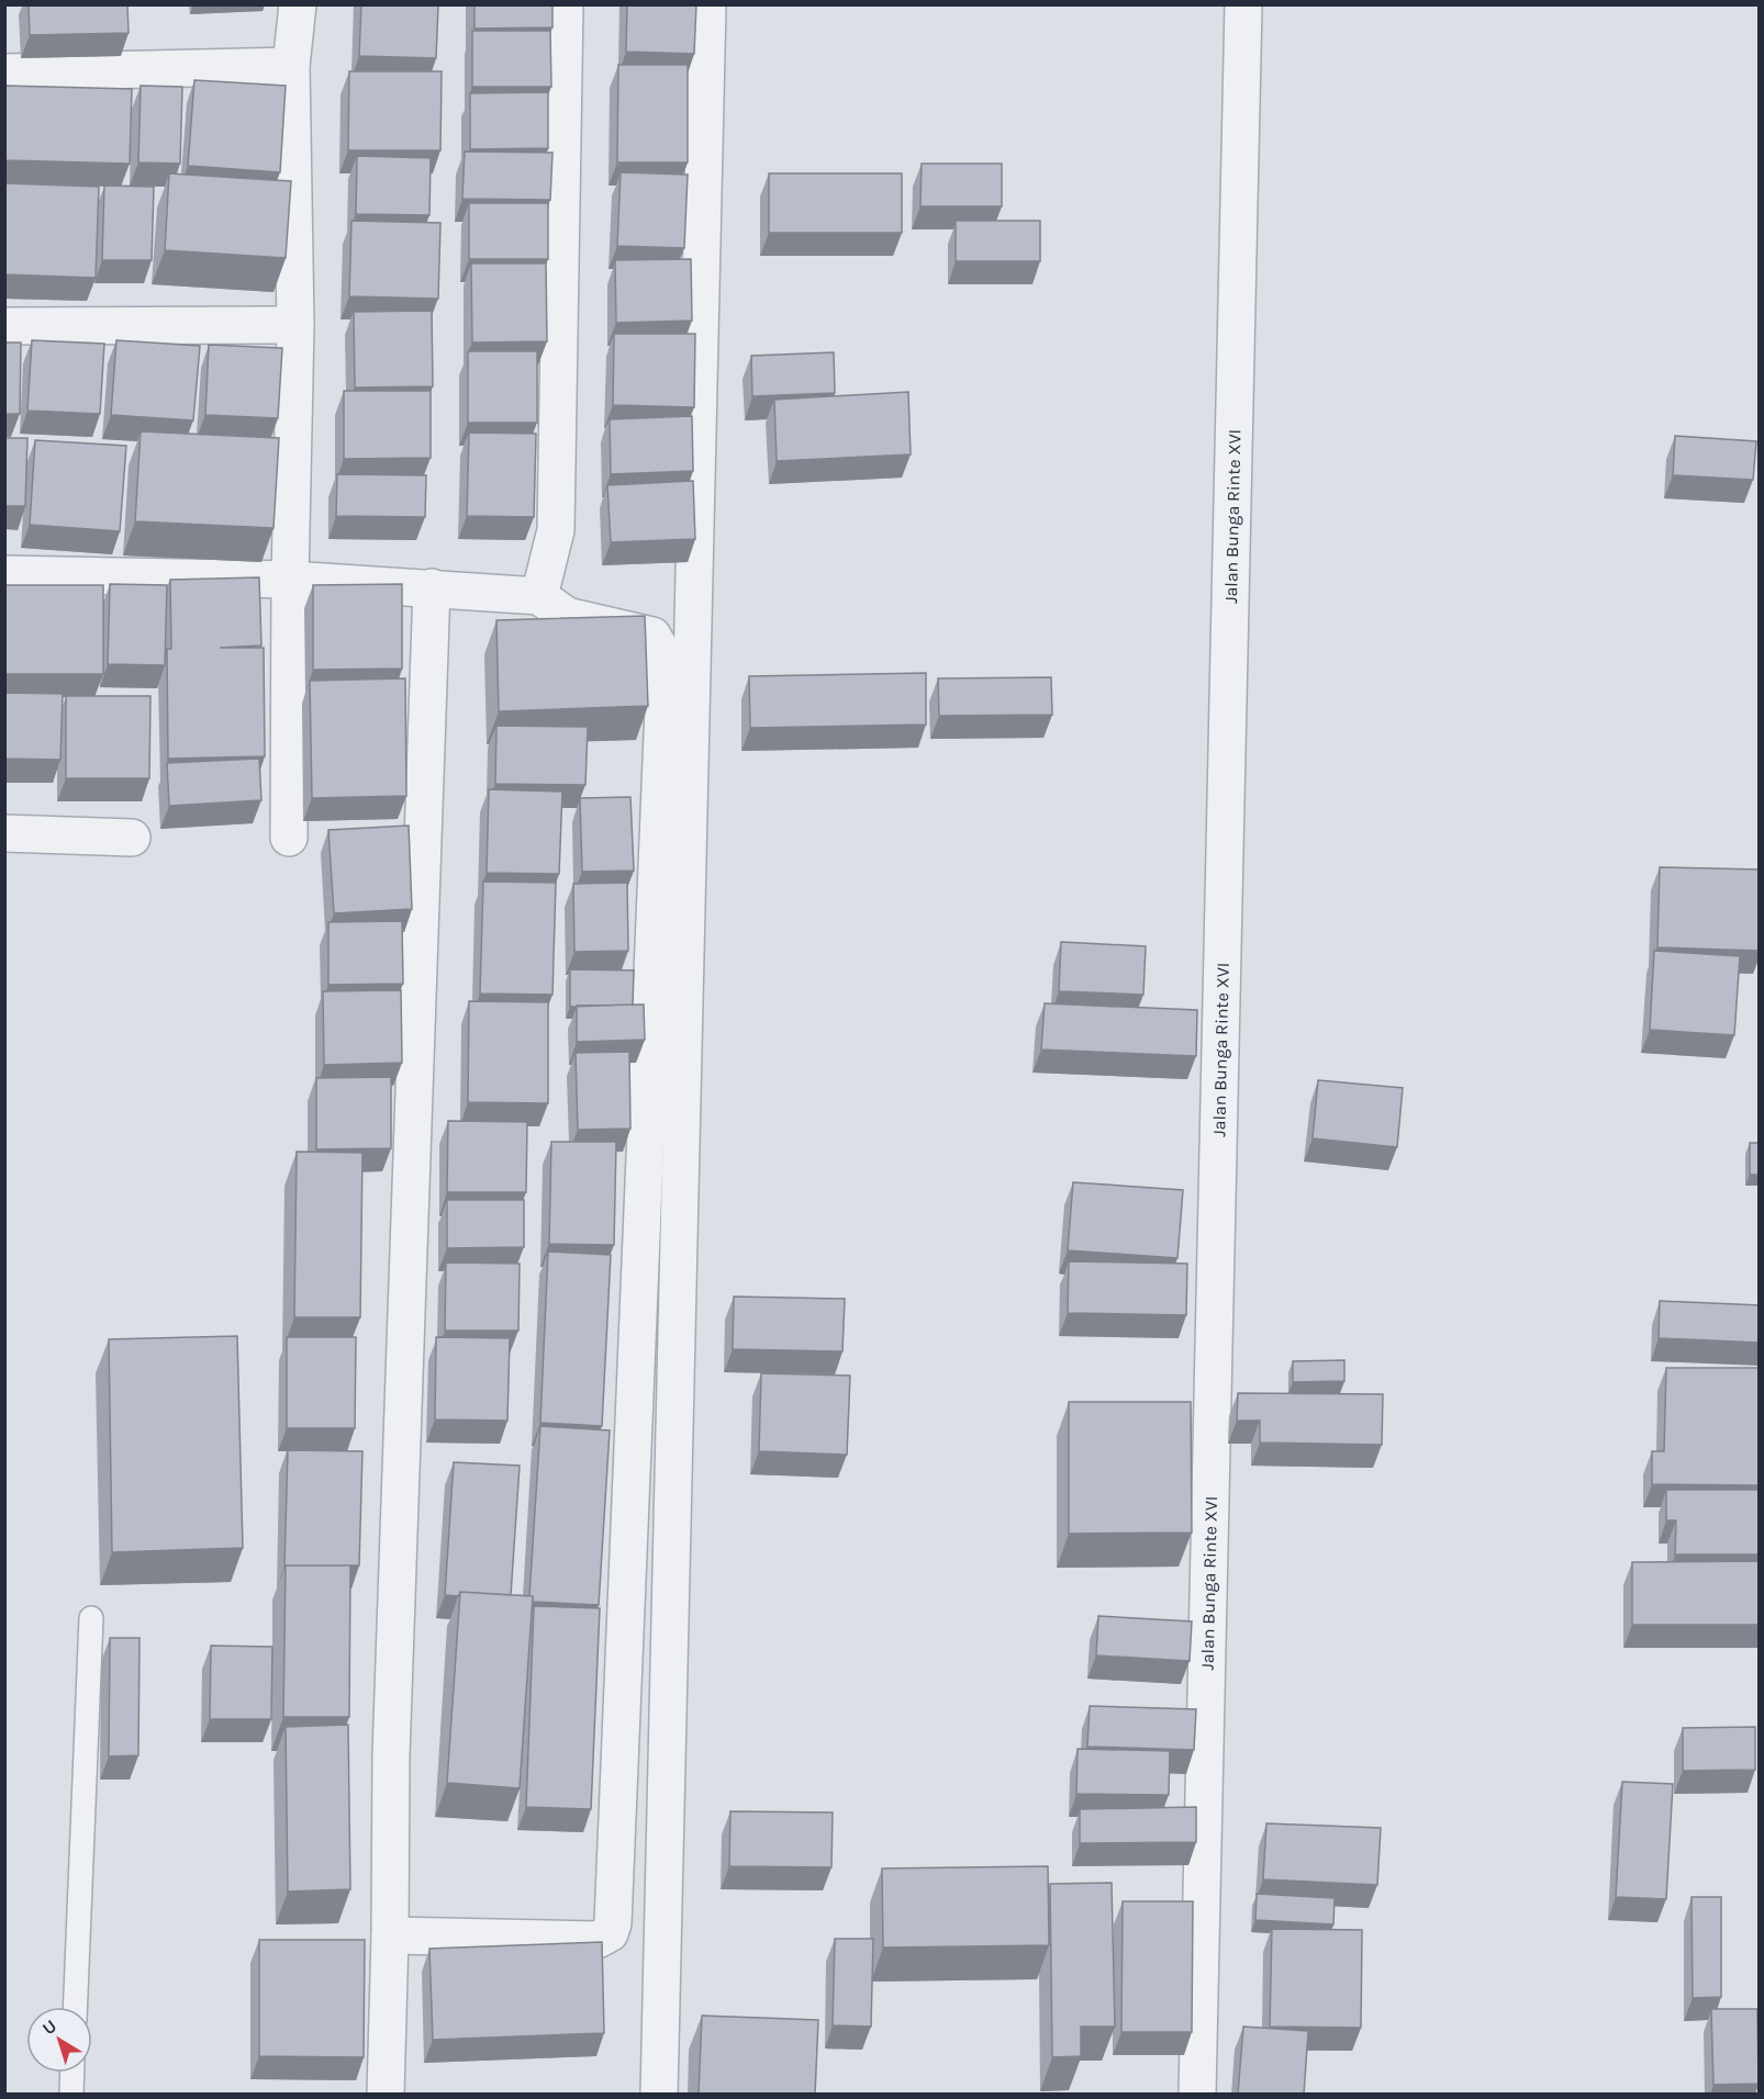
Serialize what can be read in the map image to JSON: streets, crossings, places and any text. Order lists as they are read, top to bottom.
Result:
{
  "streets": {
    "street": ["Jalan Bunga Rinte XVI"]
  },
  "north": "top left"
}
